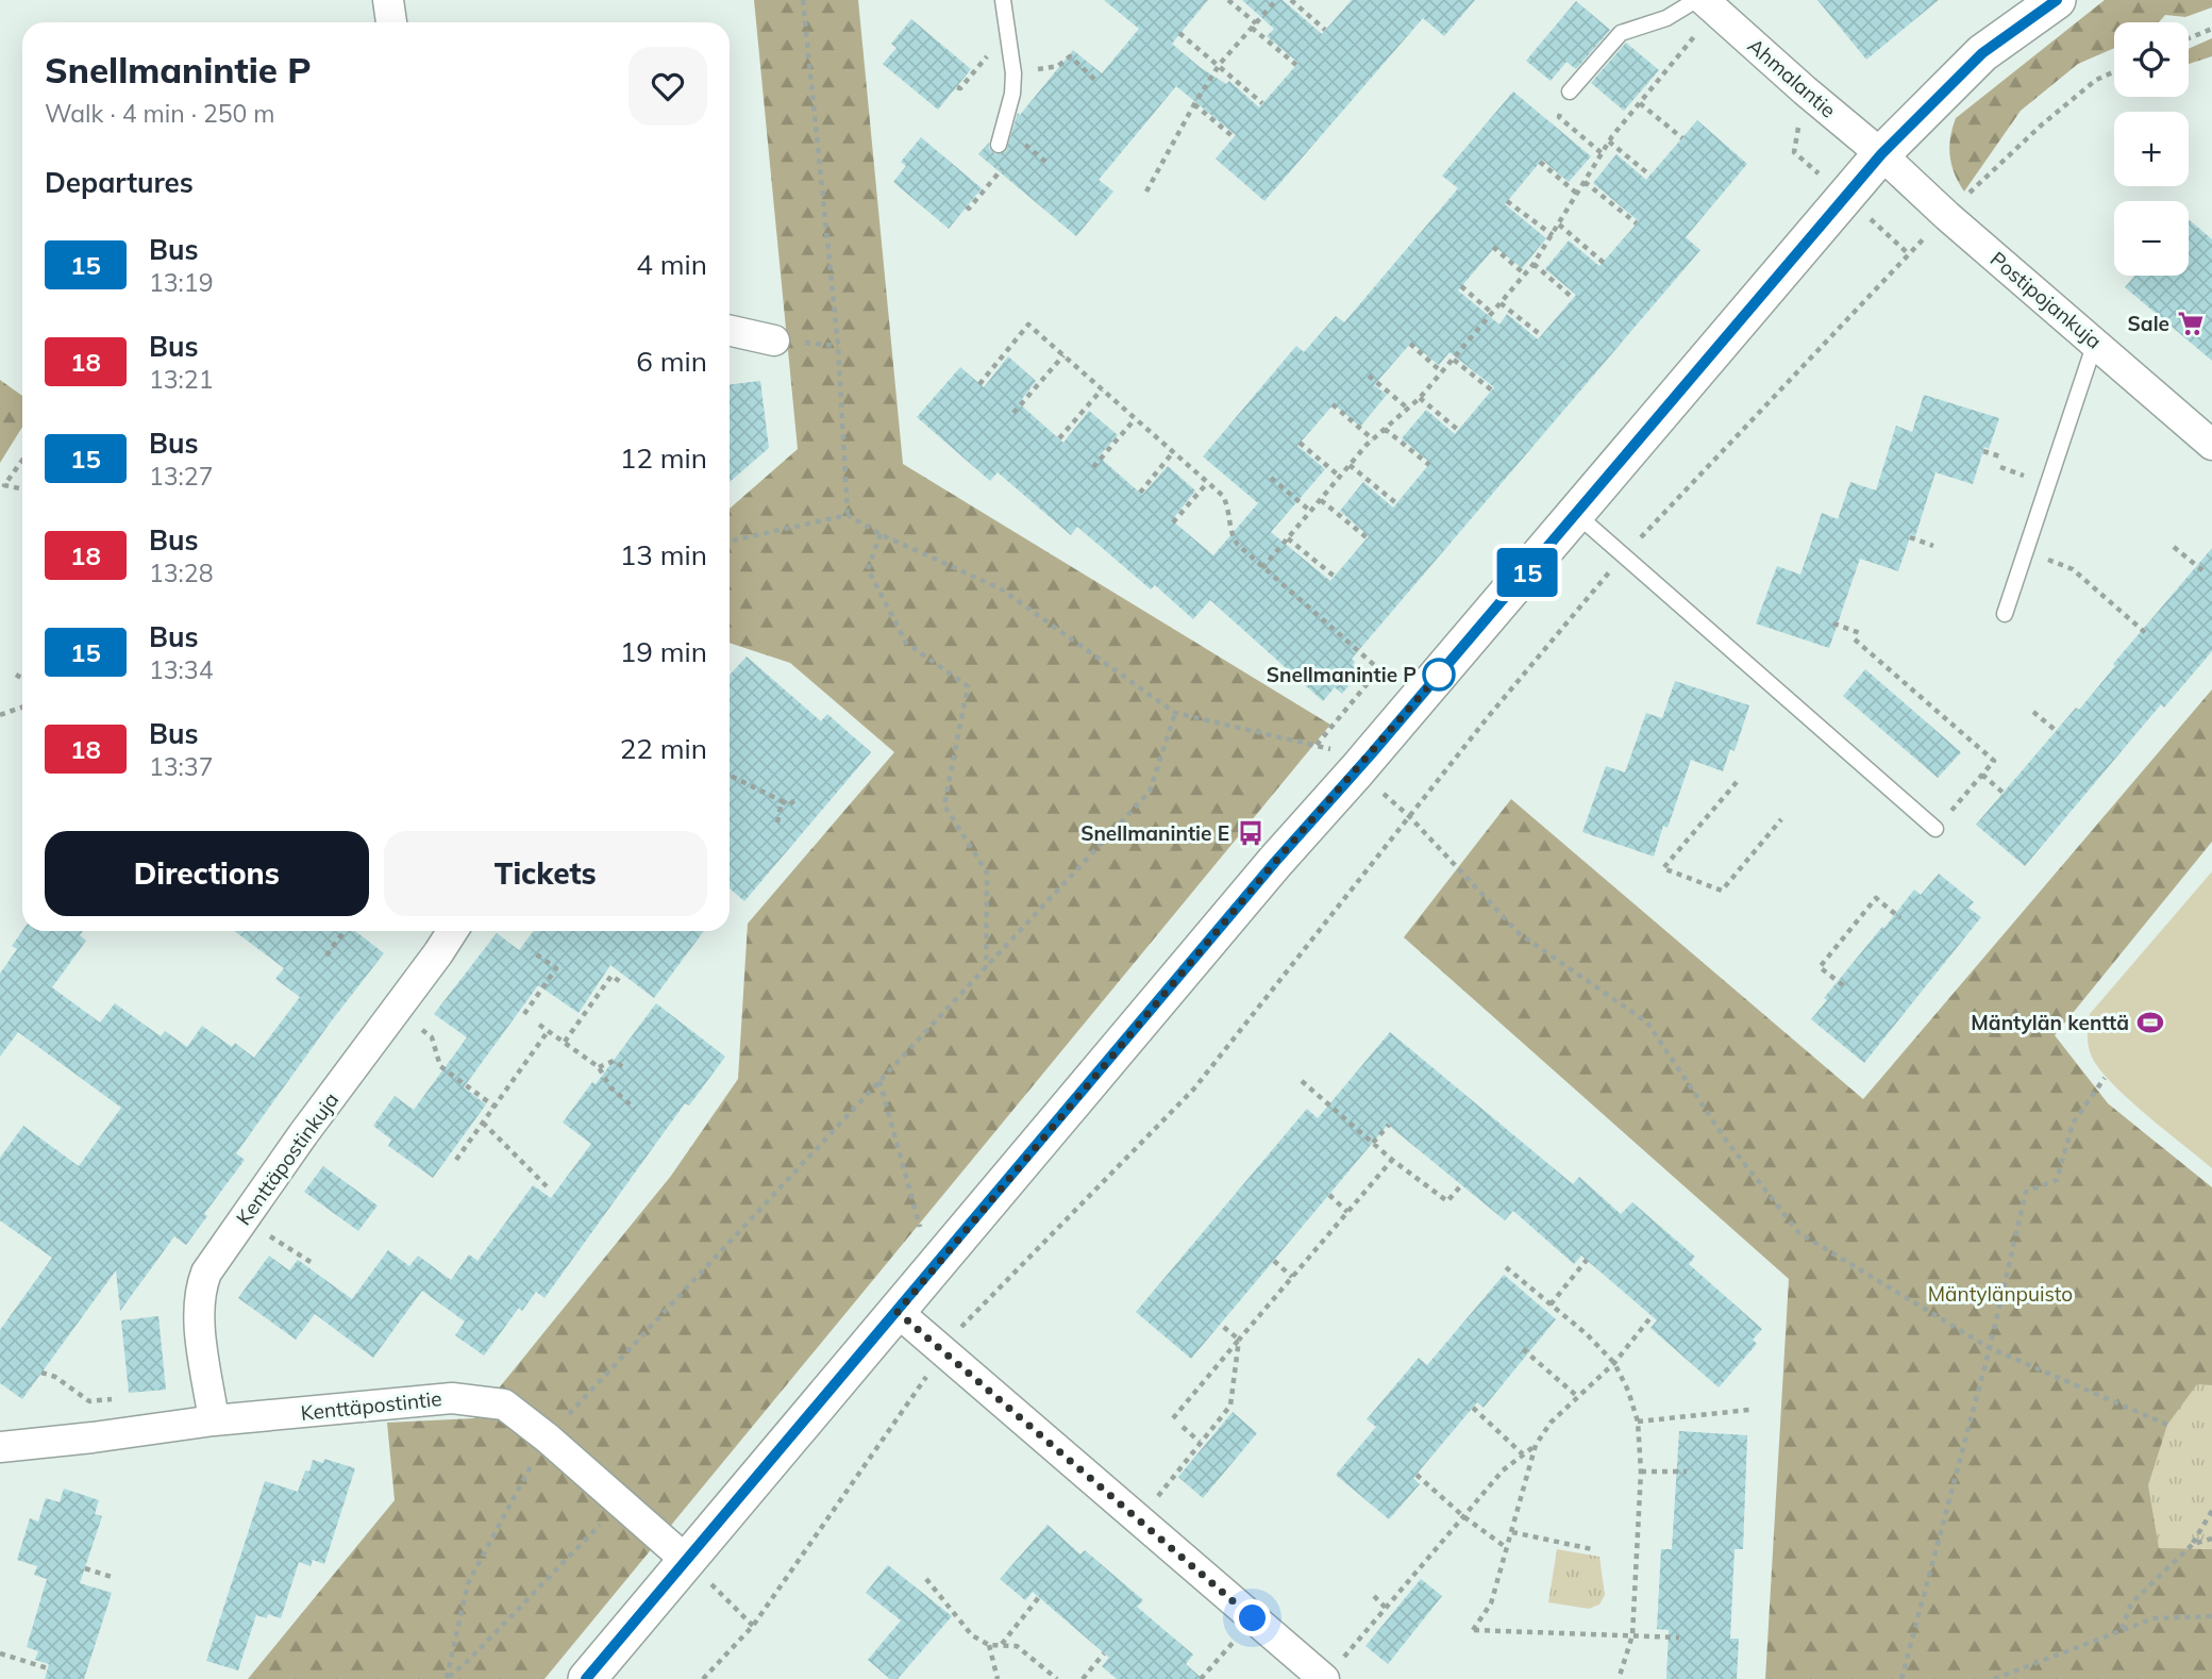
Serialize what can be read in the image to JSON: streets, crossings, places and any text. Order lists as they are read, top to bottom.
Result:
{
  "streets": {
    "street": [
      "Ahmalantie",
      "Postipojankuja",
      "Kenttäpostinkuja",
      "Kenttäpostintie"
    ]
  },
  "crossings": [
    ["Ahmalantie", "Postipojankuja"],
    ["Kenttäpostinkuja", "Kenttäpostintie"]
  ],
  "parks": ["Mäntylänpuisto"],
  "places": {
    "supermarket": ["Sale"],
    "other": ["Snellmanintie P"],
    "bus stop": ["Snellmanintie E"],
    "sports": ["Mäntylän kenttä"]
  },
  "lines": ["bus line 15"],
  "page": {
    "on_map": "15",
    "map_buttons": ["+", "−"],
    "heading": [
      ["Snellmanintie P", "Walk · 4 min · 250 m"],
      "Departures"
    ],
    "list": [
      {
        "mark": "15",
        "name": "Bus",
        "note": "13:19",
        "value": "4 min"
      },
      {
        "mark": "18",
        "name": "Bus",
        "note": "13:21",
        "value": "6 min"
      },
      {
        "mark": "15",
        "name": "Bus",
        "note": "13:27",
        "value": "12 min"
      },
      {
        "mark": "18",
        "name": "Bus",
        "note": "13:28",
        "value": "13 min"
      },
      {
        "mark": "15",
        "name": "Bus",
        "note": "13:34",
        "value": "19 min"
      },
      {
        "mark": "18",
        "name": "Bus",
        "note": "13:37",
        "value": "22 min"
      }
    ],
    "buttons": ["Directions", "Tickets"]
  }
}
